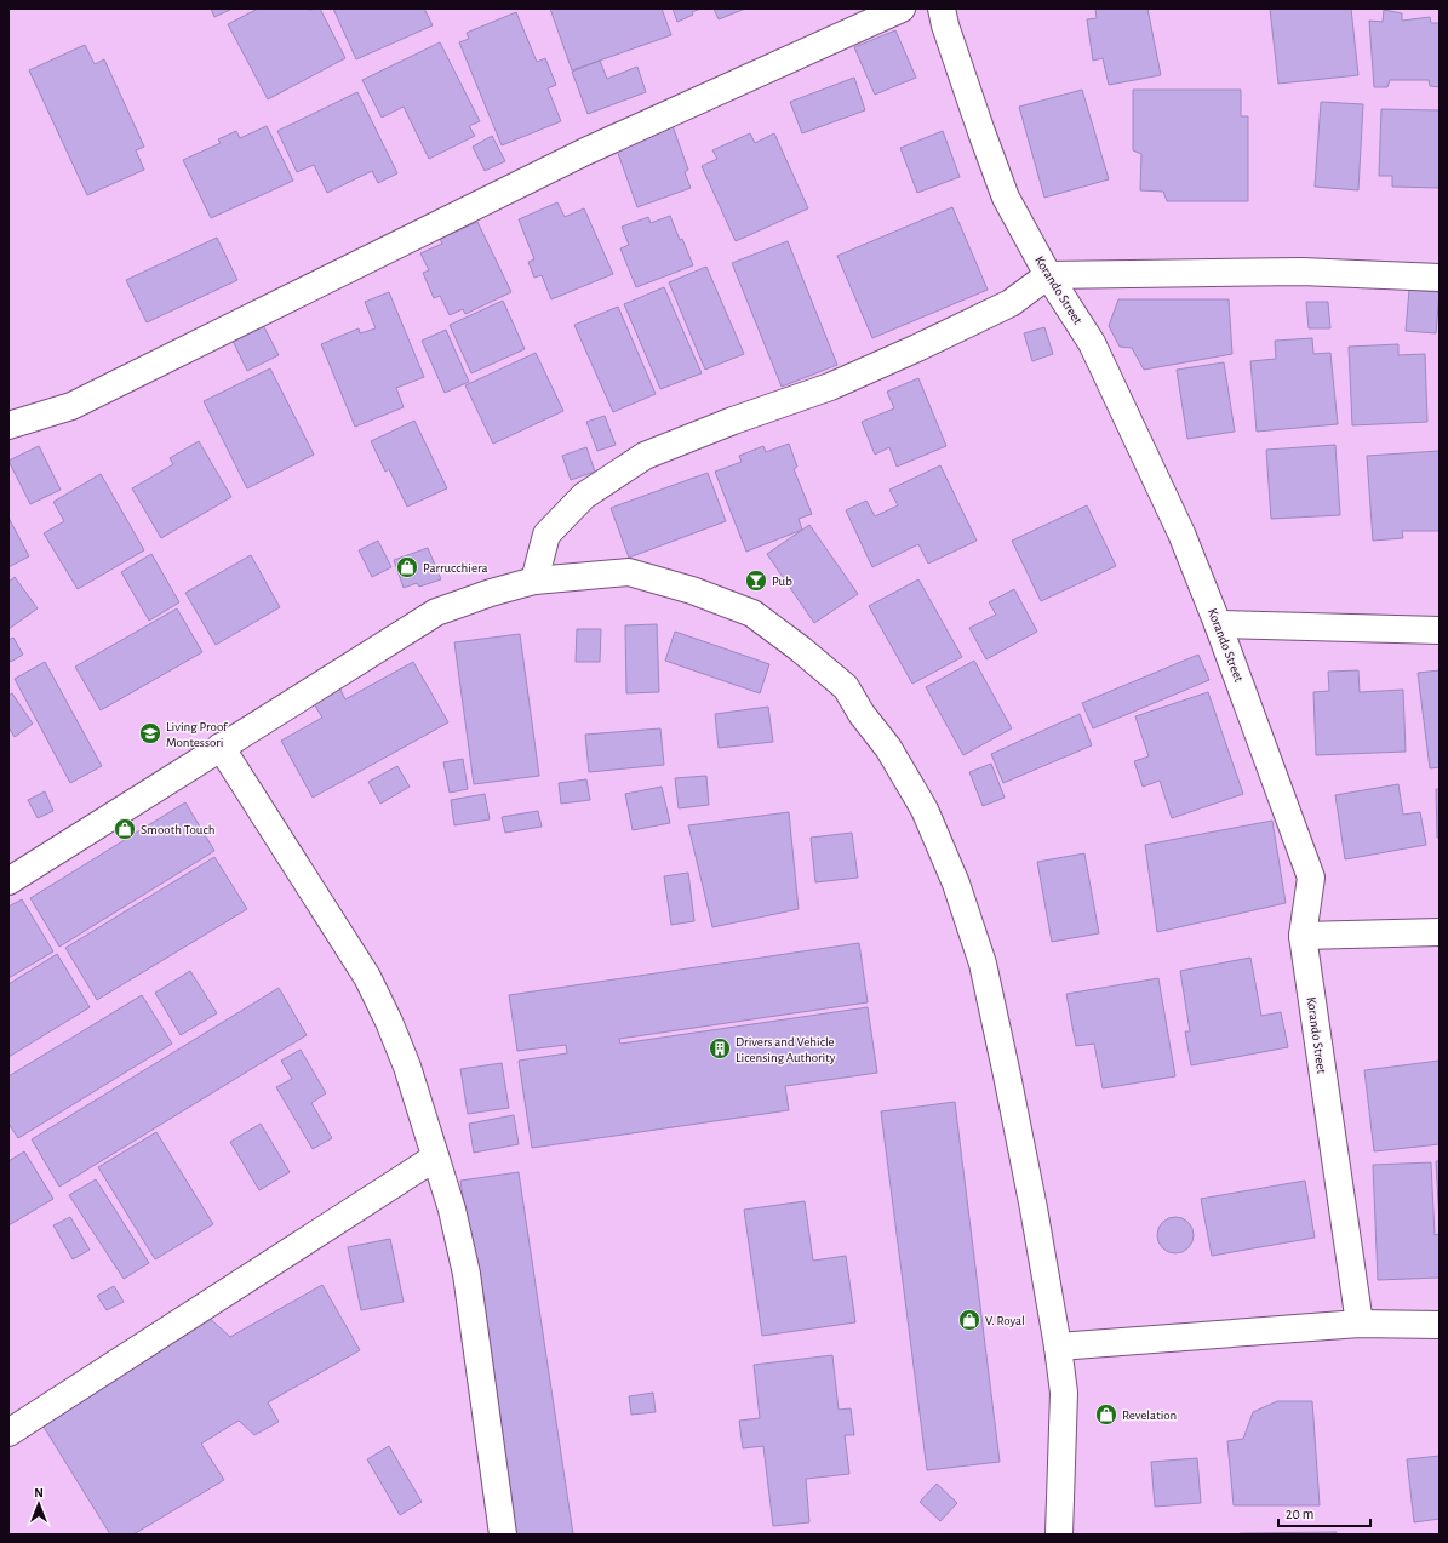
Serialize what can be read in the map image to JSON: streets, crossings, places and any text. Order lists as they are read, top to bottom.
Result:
{
  "streets": {
    "street": ["Korando Street"]
  },
  "places": {
    "shop": [
      "Parrucchiera",
      "Smooth Touch",
      "V. Royal",
      "Revelation"
    ],
    "bar": ["Pub"],
    "school or university": ["Living Proof Montessori"],
    "building": ["Drivers and Vehicle Licensing Authority"]
  },
  "scale_bar": "20 m",
  "north": "top"
}
